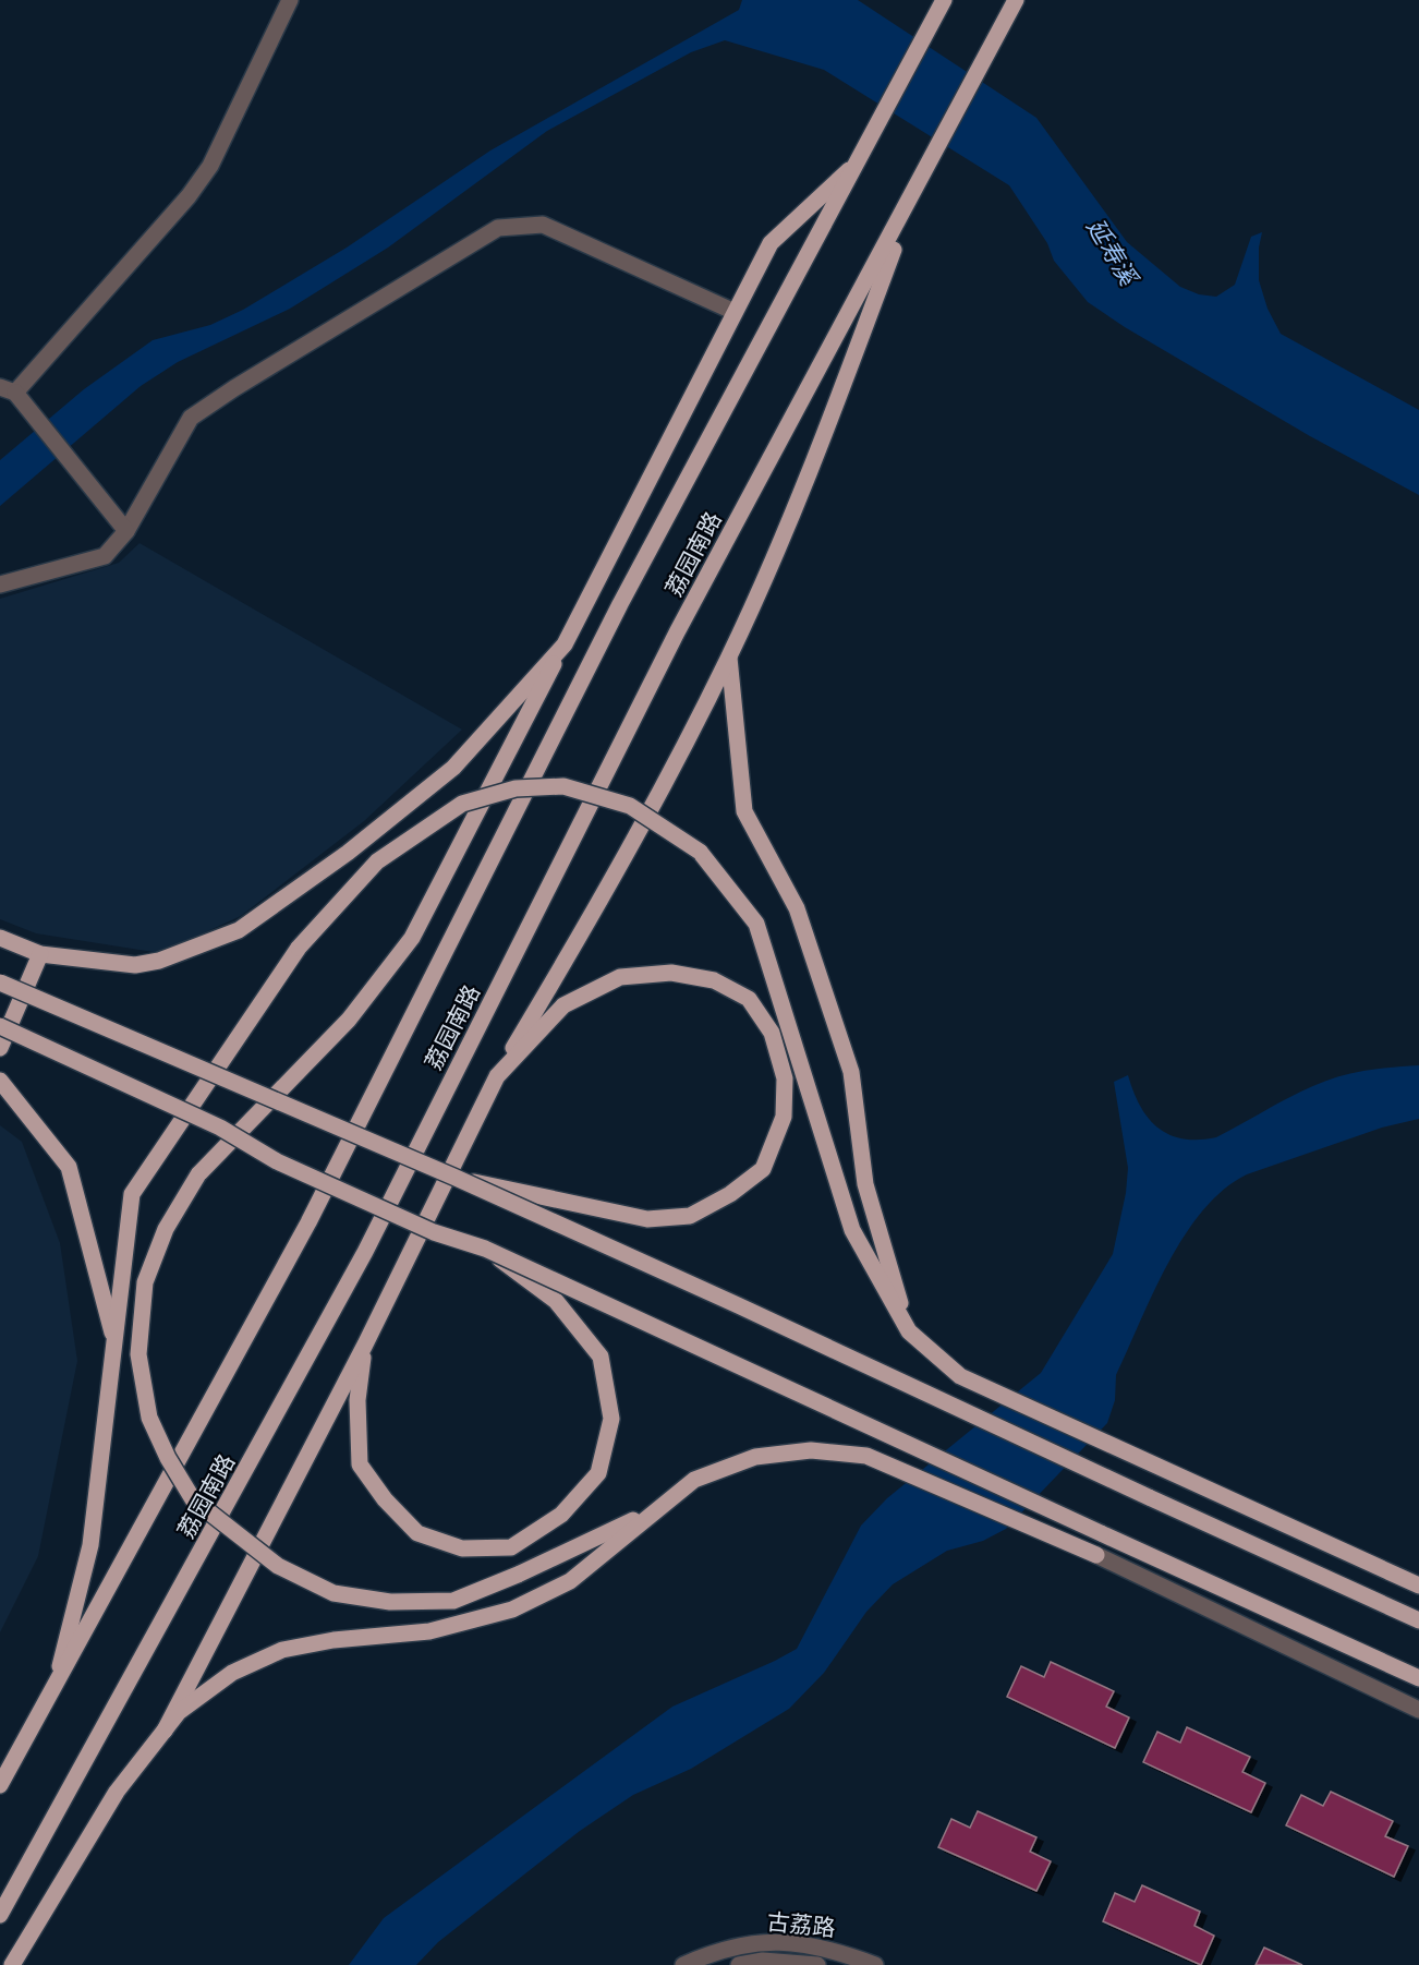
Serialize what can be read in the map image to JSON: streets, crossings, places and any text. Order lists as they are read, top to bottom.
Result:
{
  "streets": {
    "main road": ["荔园南路"],
    "street": ["古荔路"]
  },
  "water": ["延寿溪"]
}
